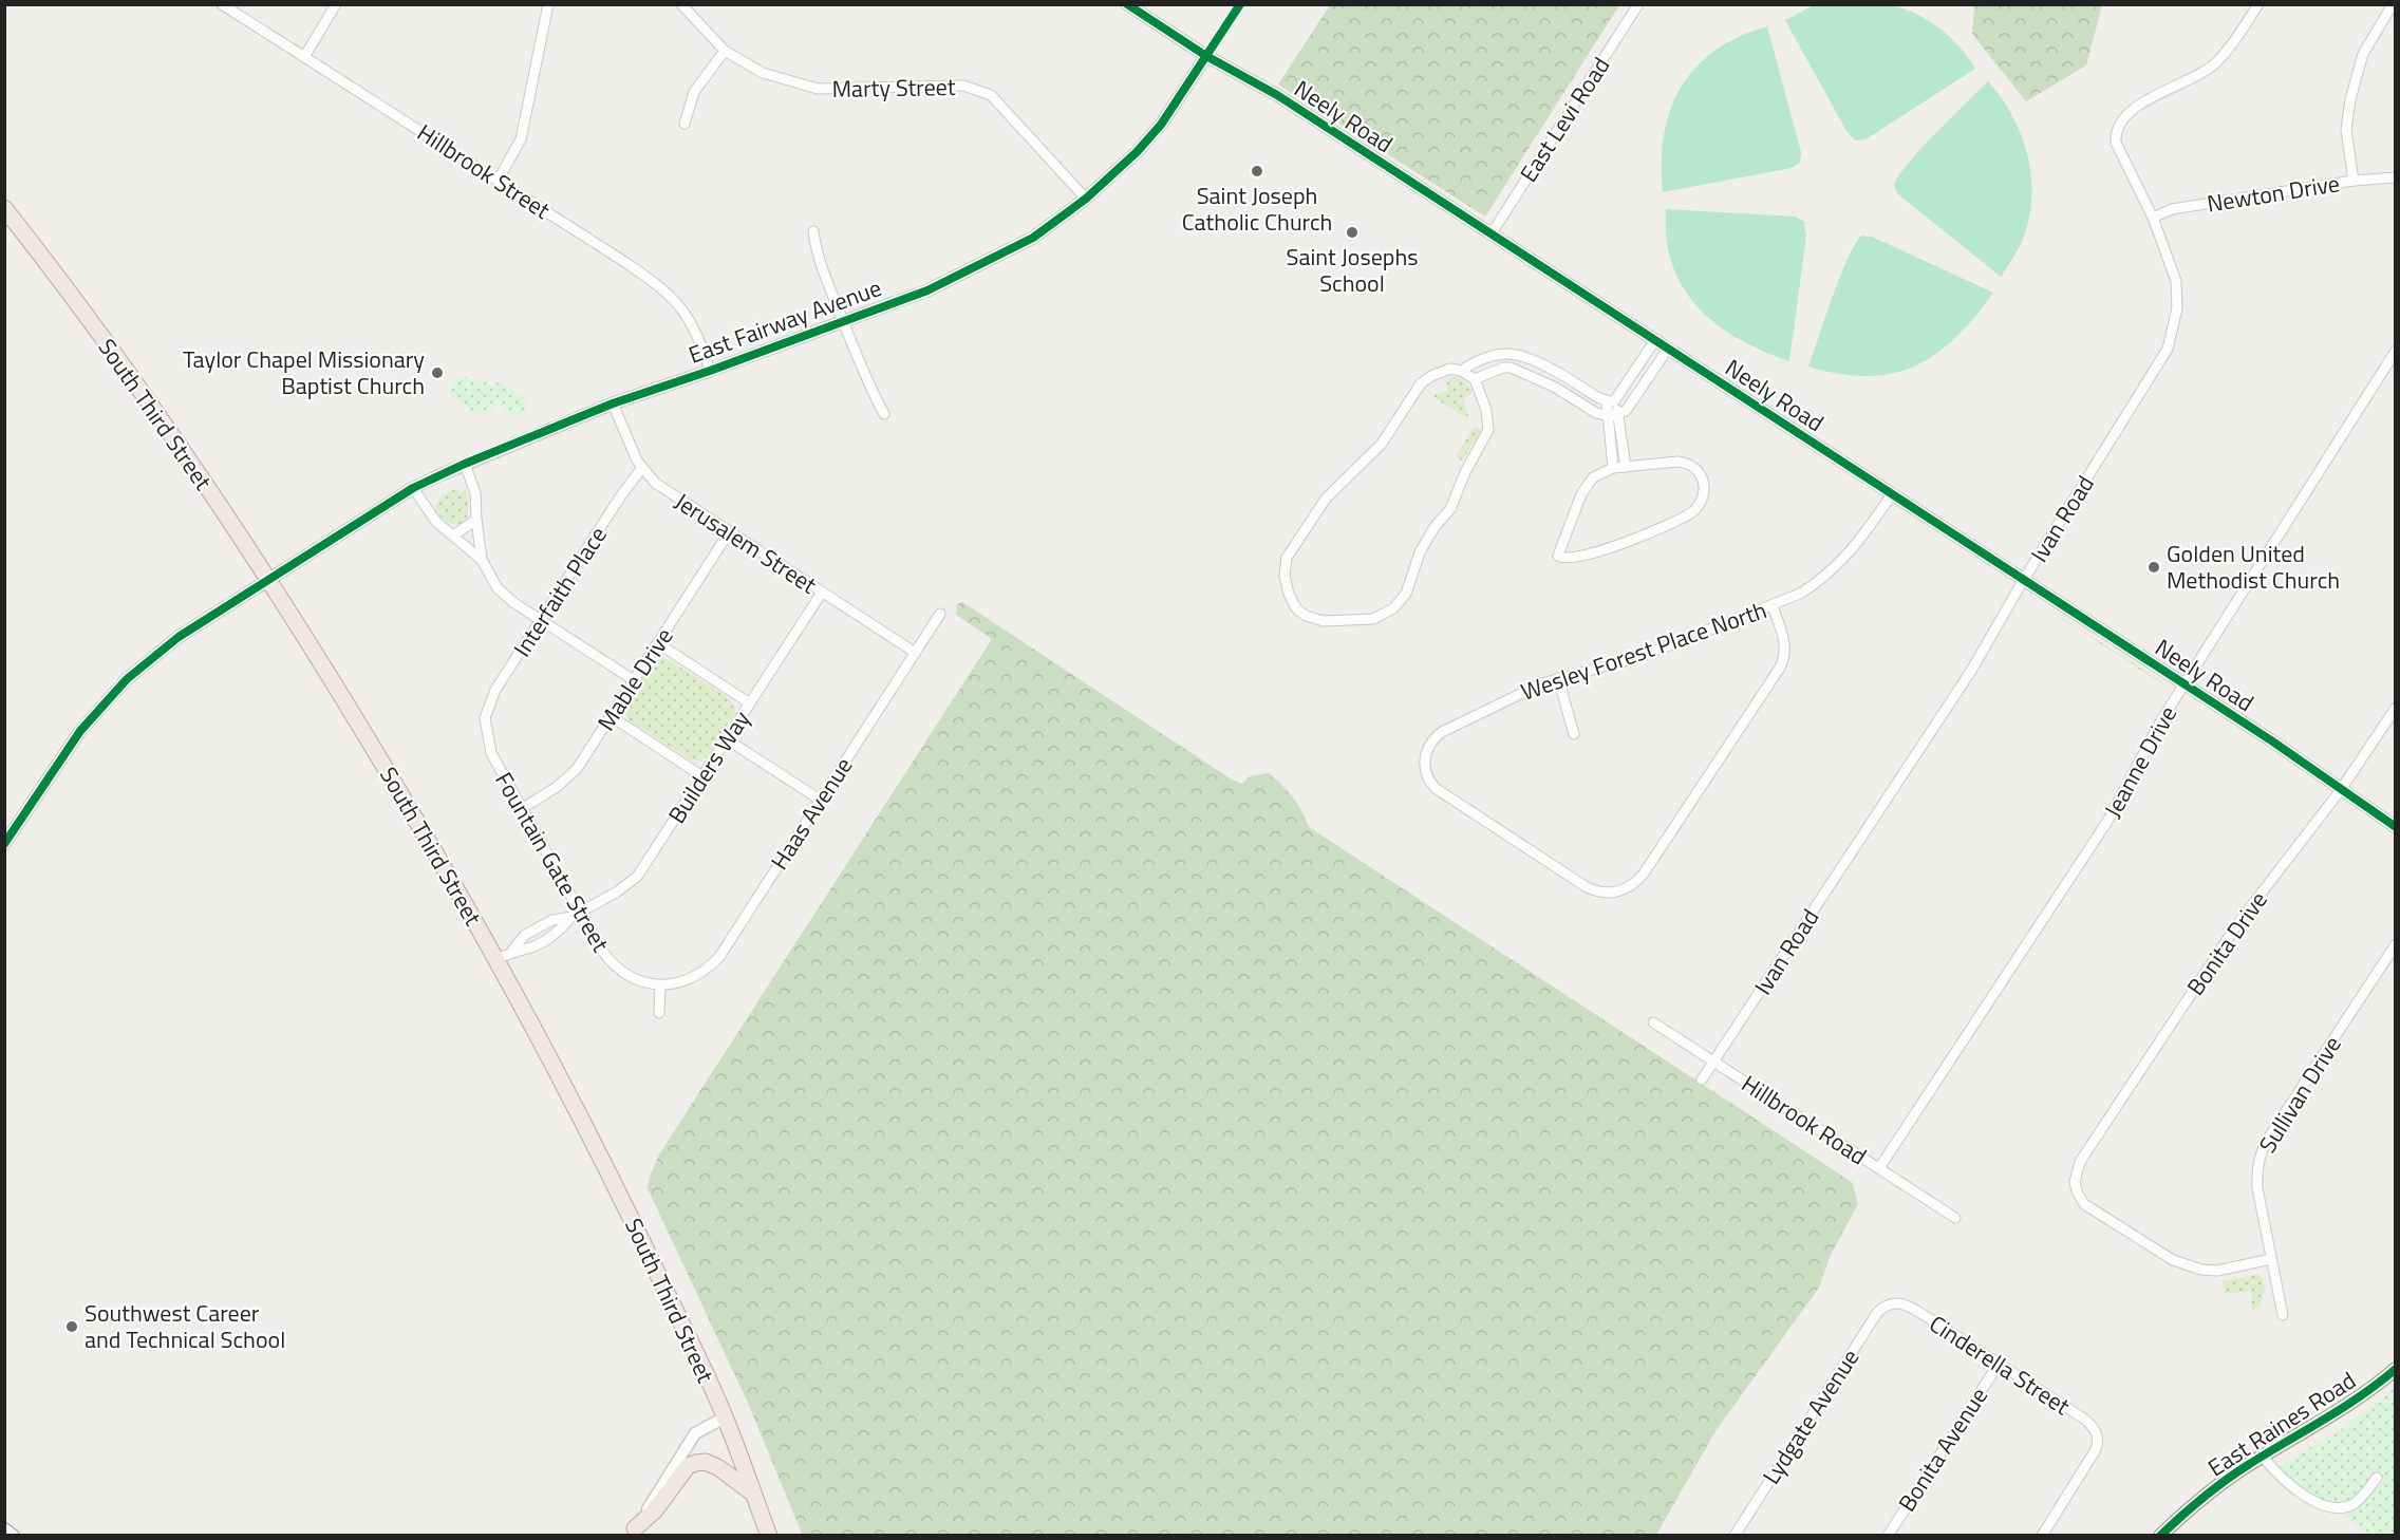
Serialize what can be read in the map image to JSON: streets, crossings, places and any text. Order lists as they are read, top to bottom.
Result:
{
  "streets": {
    "highway": ["South Third Street"],
    "main road": ["East Raines Road"],
    "street": [
      "Marty Street",
      "Neely Road",
      "East Levi Road",
      "Hillbrook Street",
      "Newton Drive",
      "East Fairway Avenue",
      "Ivan Road",
      "Jerusalem Street",
      "Interfaith Place",
      "Wesley Forest Place North",
      "Mable Drive",
      "Jeanne Drive",
      "Builders Way",
      "Haas Avenue",
      "Fountain Gate Street",
      "Bonita Drive",
      "Sullivan Drive",
      "Hillbrook Road",
      "Cinderella Street",
      "Lydgate Avenue",
      "Bonita Avenue"
    ]
  },
  "crossings": [
    ["Marty Street", "East Fairway Avenue"],
    ["Neely Road", "East Levi Road"],
    ["Neely Road", "East Fairway Avenue"],
    ["Neely Road", "Ivan Road"],
    ["Neely Road", "Wesley Forest Place North"],
    ["Neely Road", "Jeanne Drive"],
    ["Neely Road", "Bonita Drive"],
    ["Hillbrook Street", "East Fairway Avenue"],
    ["Newton Drive", "Ivan Road"],
    ["East Fairway Avenue", "South Third Street"],
    ["East Fairway Avenue", "Jerusalem Street"],
    ["South Third Street", "Builders Way"],
    ["Ivan Road", "Hillbrook Road"],
    ["Jerusalem Street", "Interfaith Place"],
    ["Jerusalem Street", "Mable Drive"],
    ["Jerusalem Street", "Builders Way"],
    ["Jerusalem Street", "Haas Avenue"],
    ["Interfaith Place", "Fountain Gate Street"],
    ["Mable Drive", "Fountain Gate Street"],
    ["Jeanne Drive", "Hillbrook Road"],
    ["Builders Way", "Fountain Gate Street"],
    ["Haas Avenue", "Fountain Gate Street"],
    ["Bonita Drive", "Sullivan Drive"],
    ["Cinderella Street", "Lydgate Avenue"],
    ["Cinderella Street", "Bonita Avenue"]
  ],
  "places": [
    "Saint Joseph Catholic Church",
    "Saint Josephs School",
    "Taylor Chapel Missionary Baptist Church",
    "Golden United Methodist Church",
    "Southwest Career and Technical School"
  ]
}
